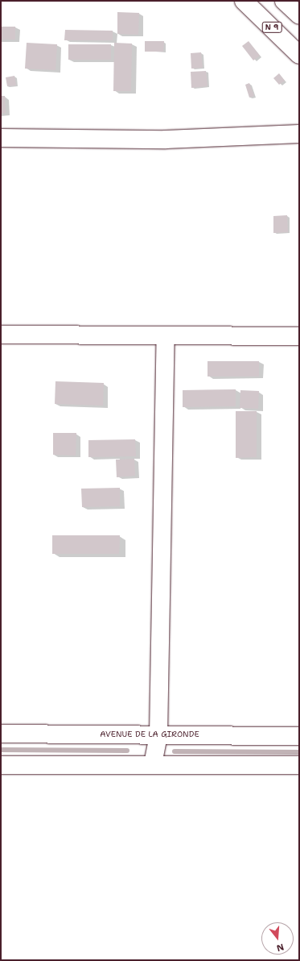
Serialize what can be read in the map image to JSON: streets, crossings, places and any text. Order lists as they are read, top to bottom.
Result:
{
  "streets": {
    "street": ["N 9", "AVENUE DE LA GIRONDE"]
  },
  "north": "bottom"
}
